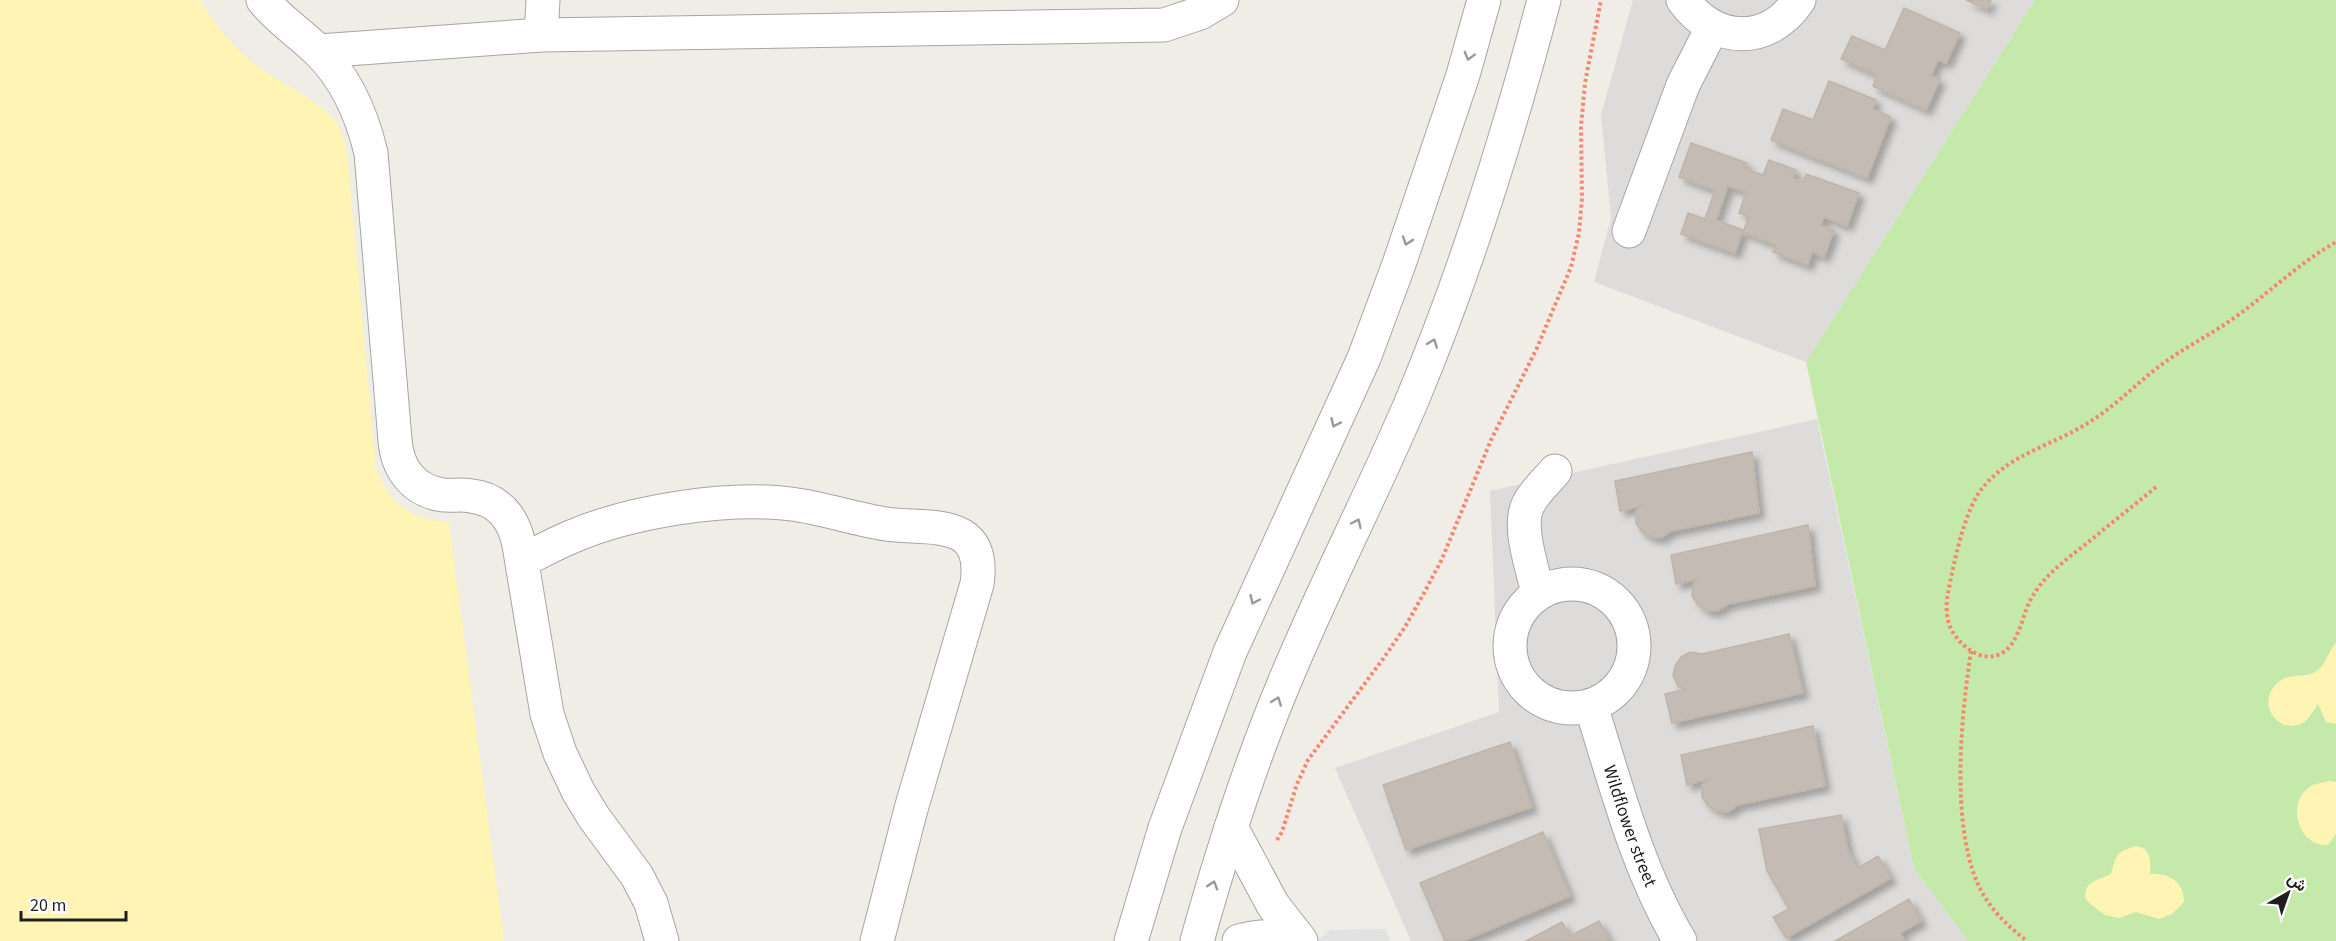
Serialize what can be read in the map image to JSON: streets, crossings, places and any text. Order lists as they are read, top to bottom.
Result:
{
  "streets": {
    "street": ["Wildflower street"]
  },
  "scale_bar": "20 m",
  "north": "top right"
}
